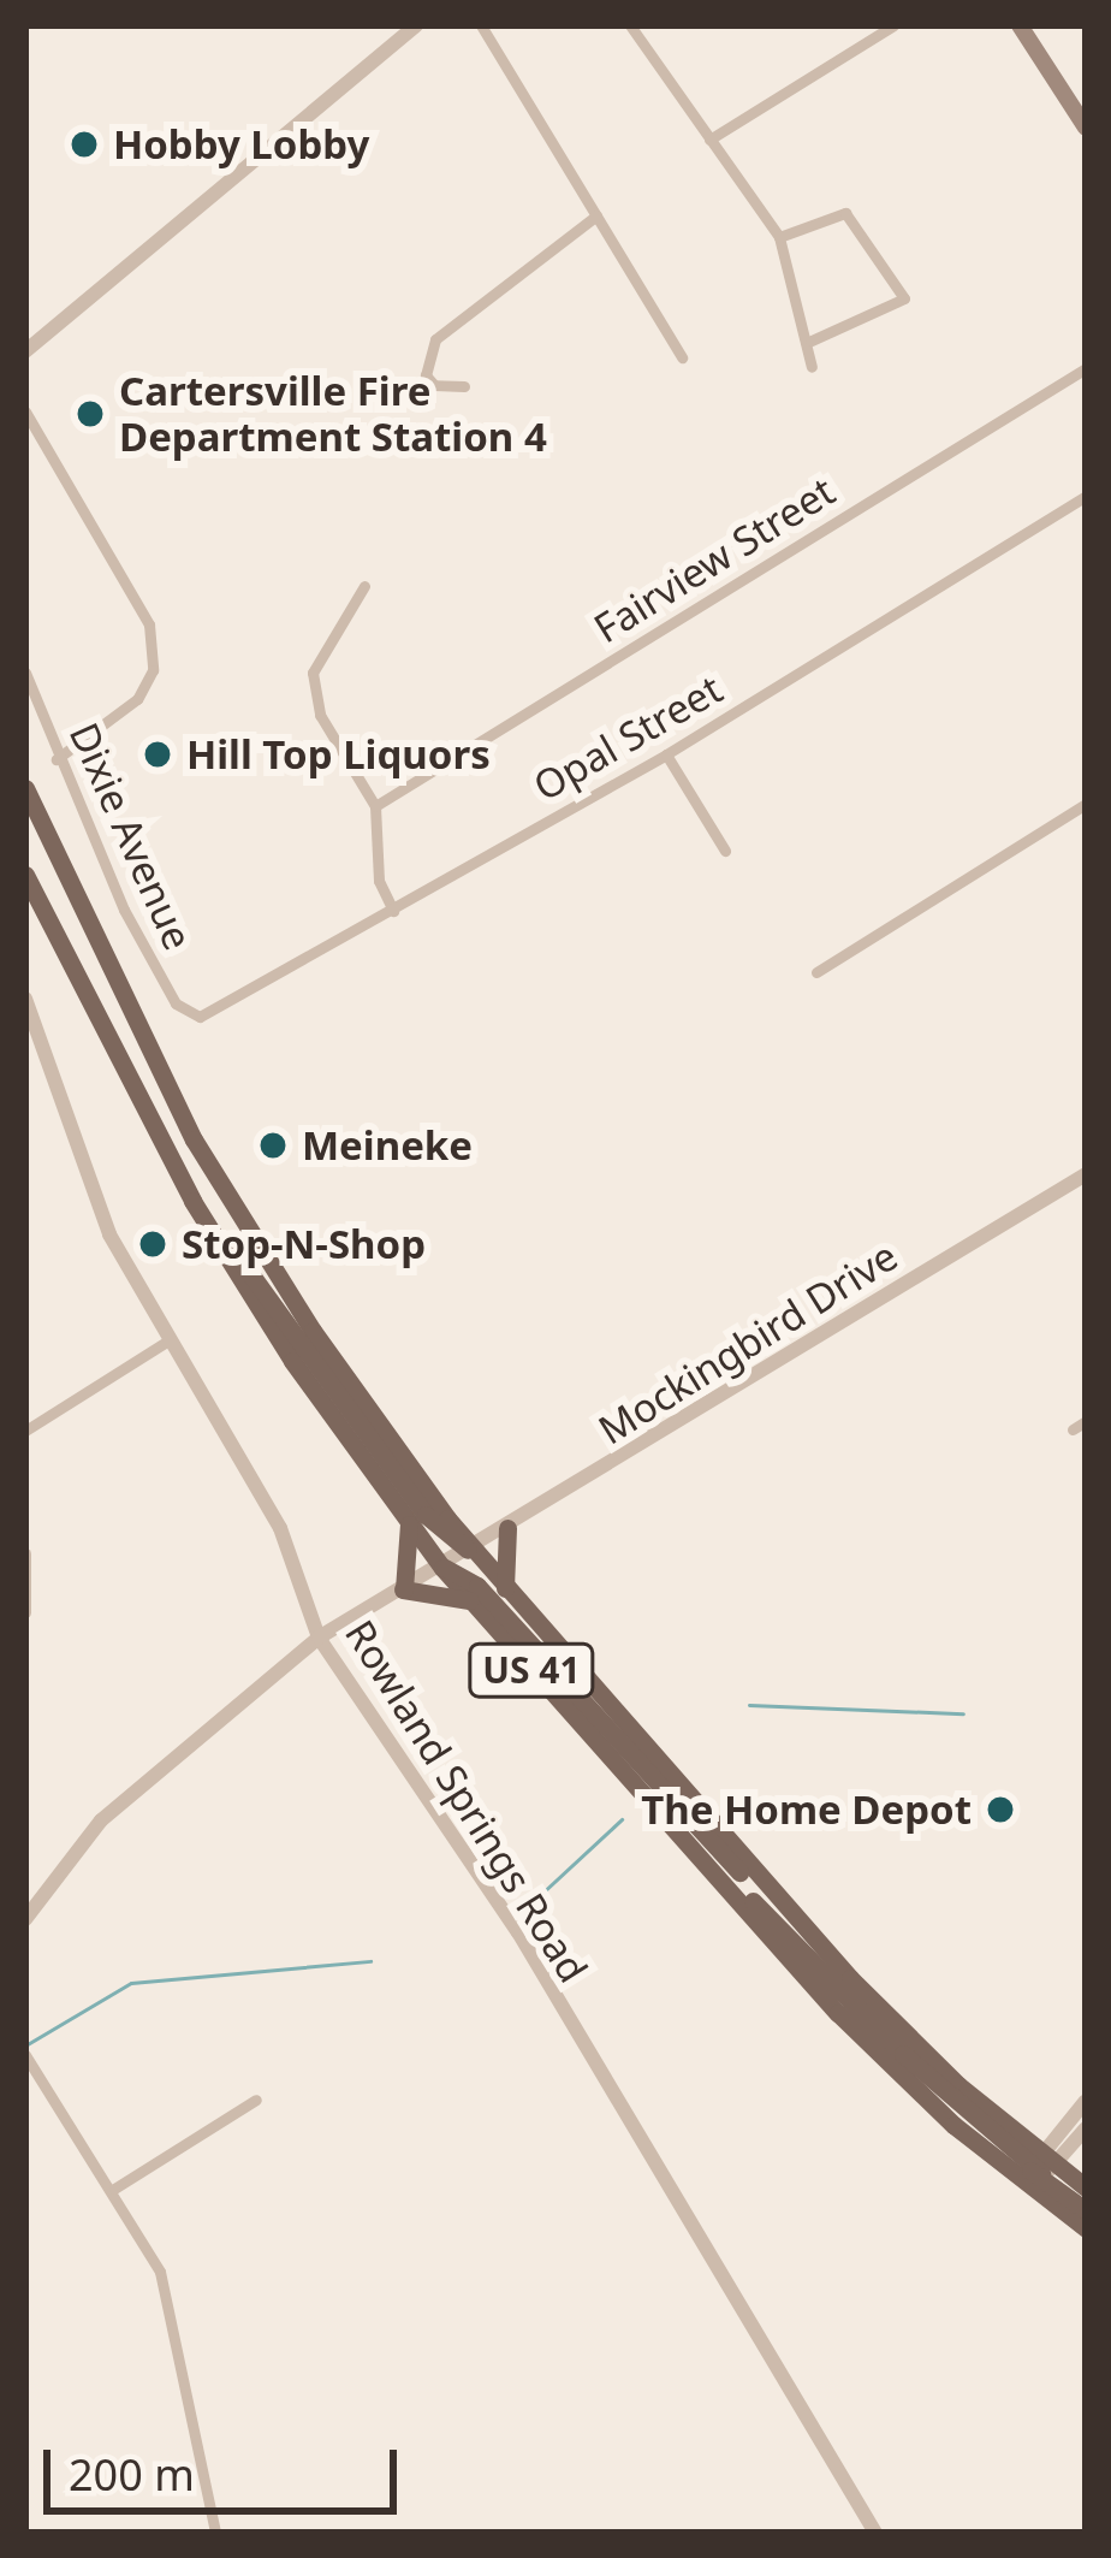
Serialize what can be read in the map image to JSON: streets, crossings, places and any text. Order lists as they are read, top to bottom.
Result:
{
  "streets": {
    "main road": ["US 41"],
    "street": [
      "Fairview Street",
      "Opal Street",
      "Dixie Avenue",
      "Mockingbird Drive",
      "Rowland Springs Road"
    ]
  },
  "crossings": [
    ["Opal Street", "Dixie Avenue"],
    ["Mockingbird Drive", "US 41"],
    ["Mockingbird Drive", "Rowland Springs Road"]
  ],
  "places": [
    "Hobby Lobby",
    "Cartersville Fire Department Station 4",
    "Hill Top Liquors",
    "Meineke",
    "Stop-N-Shop",
    "The Home Depot"
  ],
  "scale_bar": "200 m"
}
